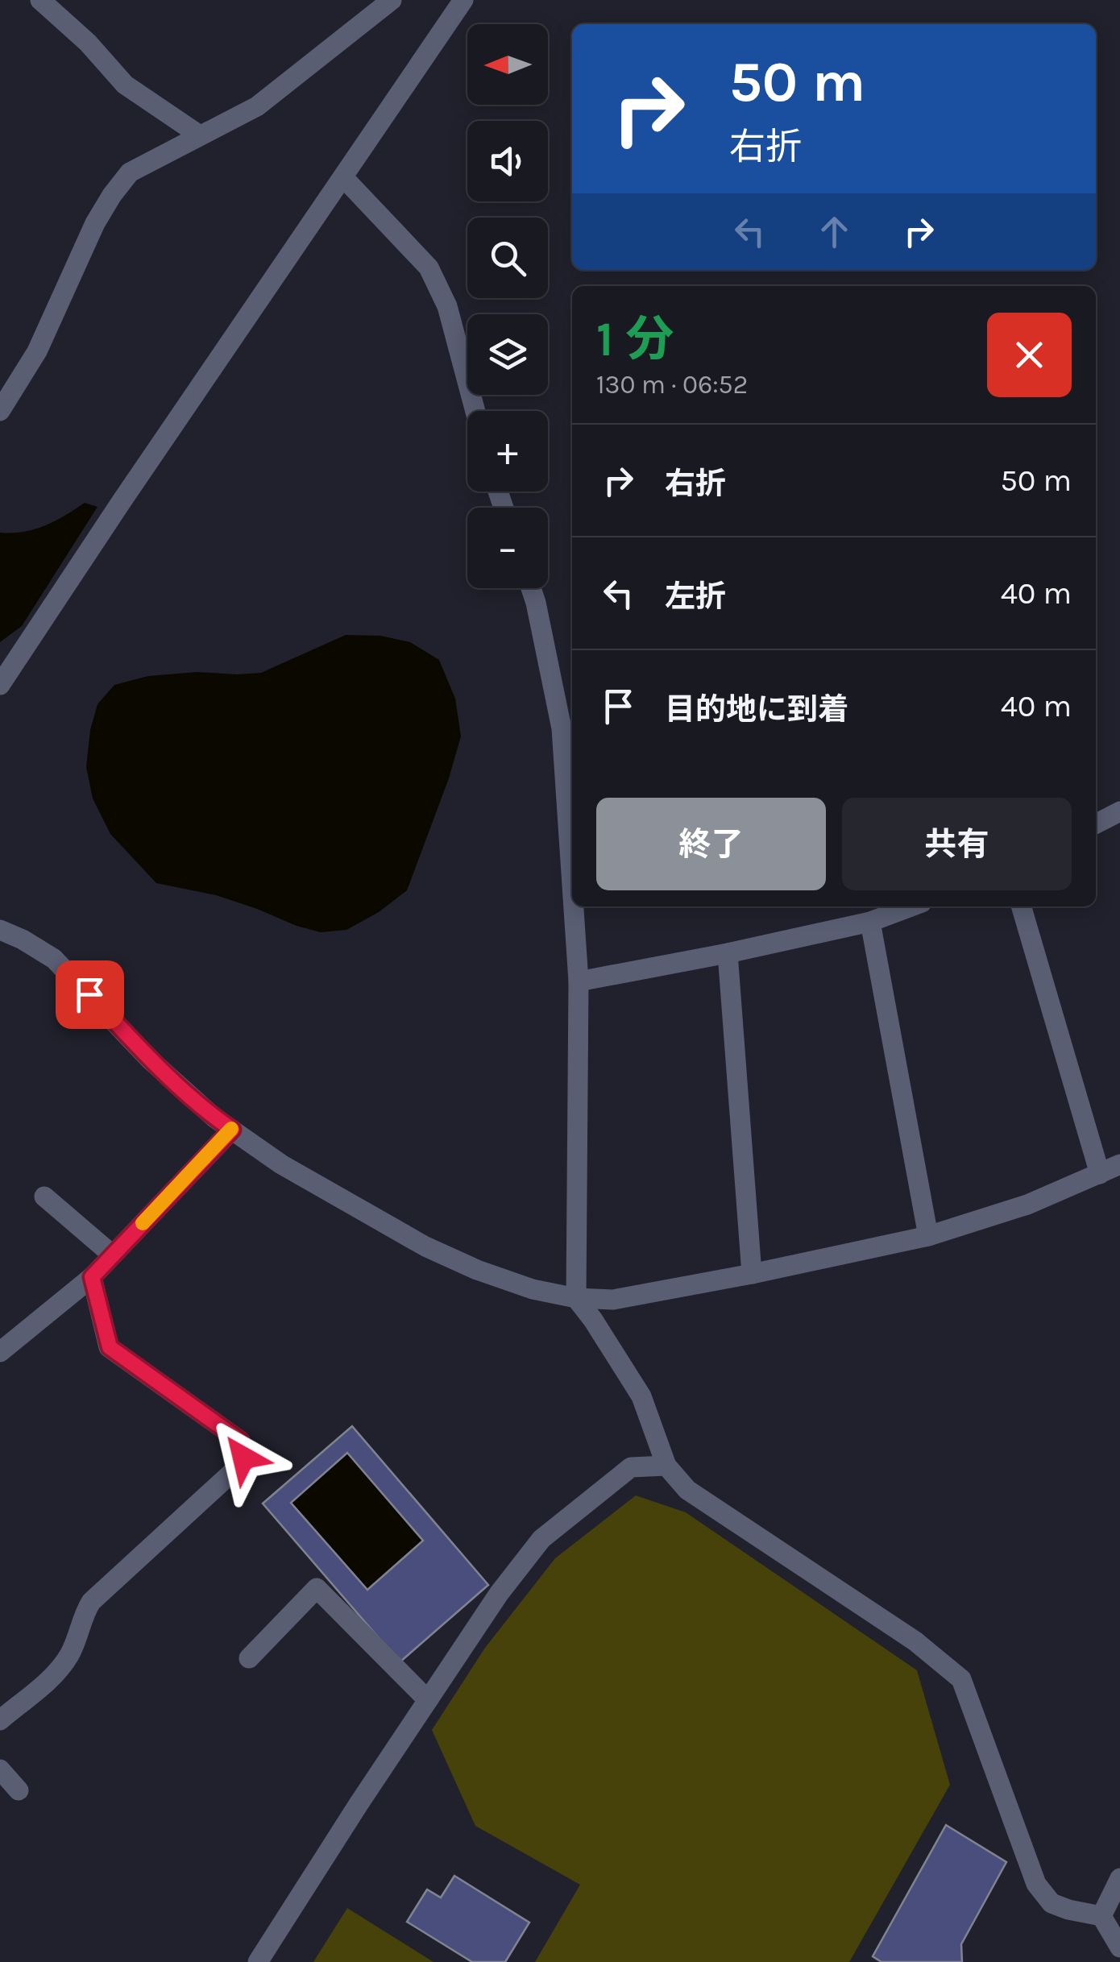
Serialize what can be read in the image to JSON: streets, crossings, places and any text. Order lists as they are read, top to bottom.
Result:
{
  "north": "left",
  "page": {
    "map_buttons": ["+", "−"],
    "turn": ["50 m", "右折"],
    "heading": ["1 分", "130 m · 06:52"],
    "list": [
      {
        "name": "右折",
        "value": "50 m"
      },
      {
        "name": "左折",
        "value": "40 m"
      },
      {
        "name": "目的地に到着",
        "value": "40 m"
      }
    ],
    "buttons": ["終了", "共有"]
  }
}
